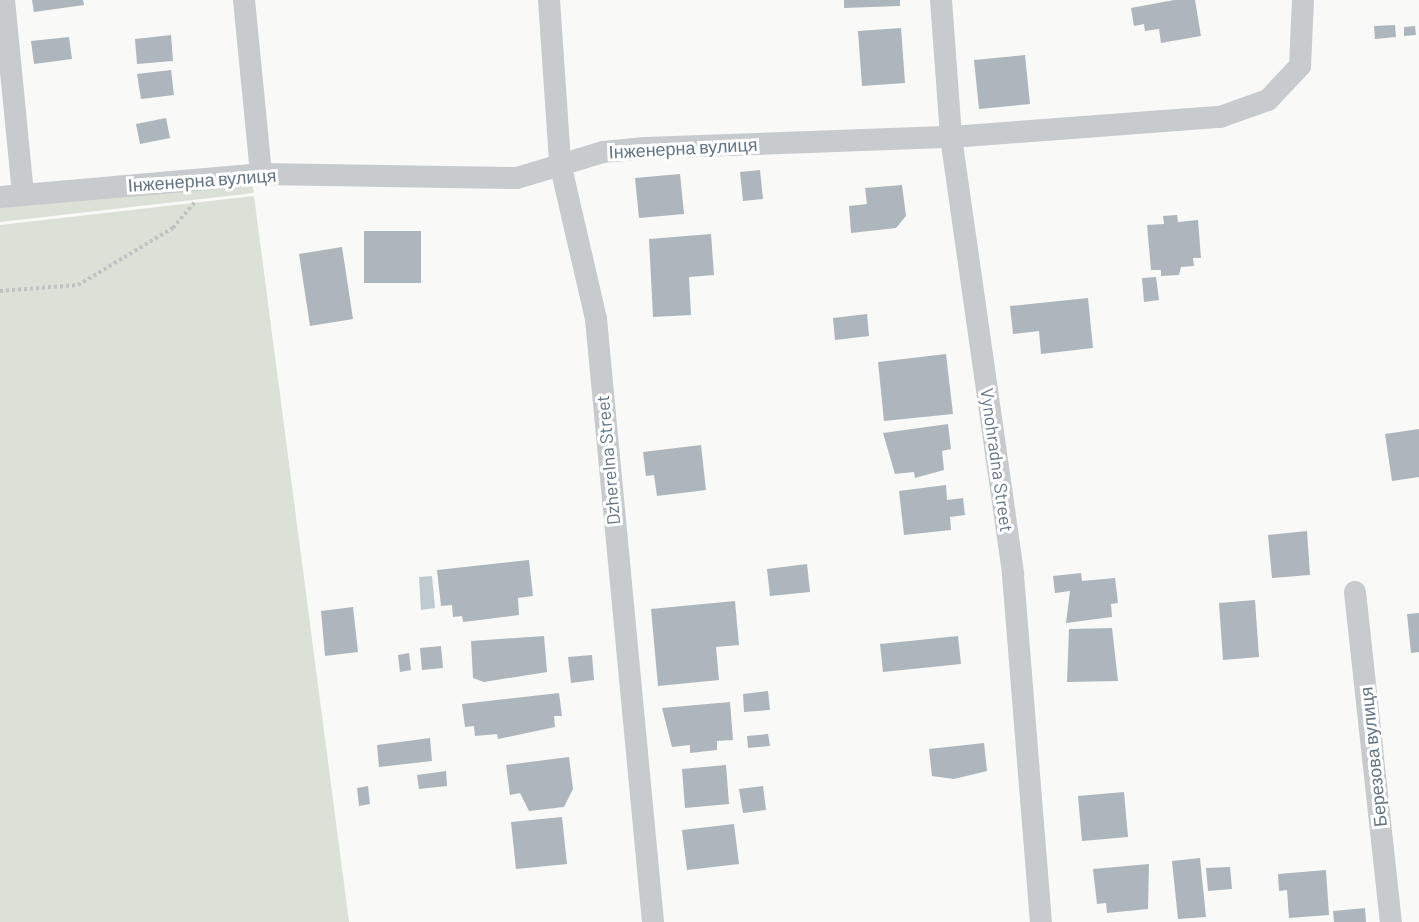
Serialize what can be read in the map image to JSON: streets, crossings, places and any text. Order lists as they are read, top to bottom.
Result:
{
  "streets": {
    "street": [
      "Інженерна вулиця",
      "Dzherelna Street",
      "Vynohradna Street",
      "Березова вулиця"
    ]
  },
  "crossings": [
    ["Інженерна вулиця", "Dzherelna Street"],
    ["Інженерна вулиця", "Vynohradna Street"]
  ]
}
